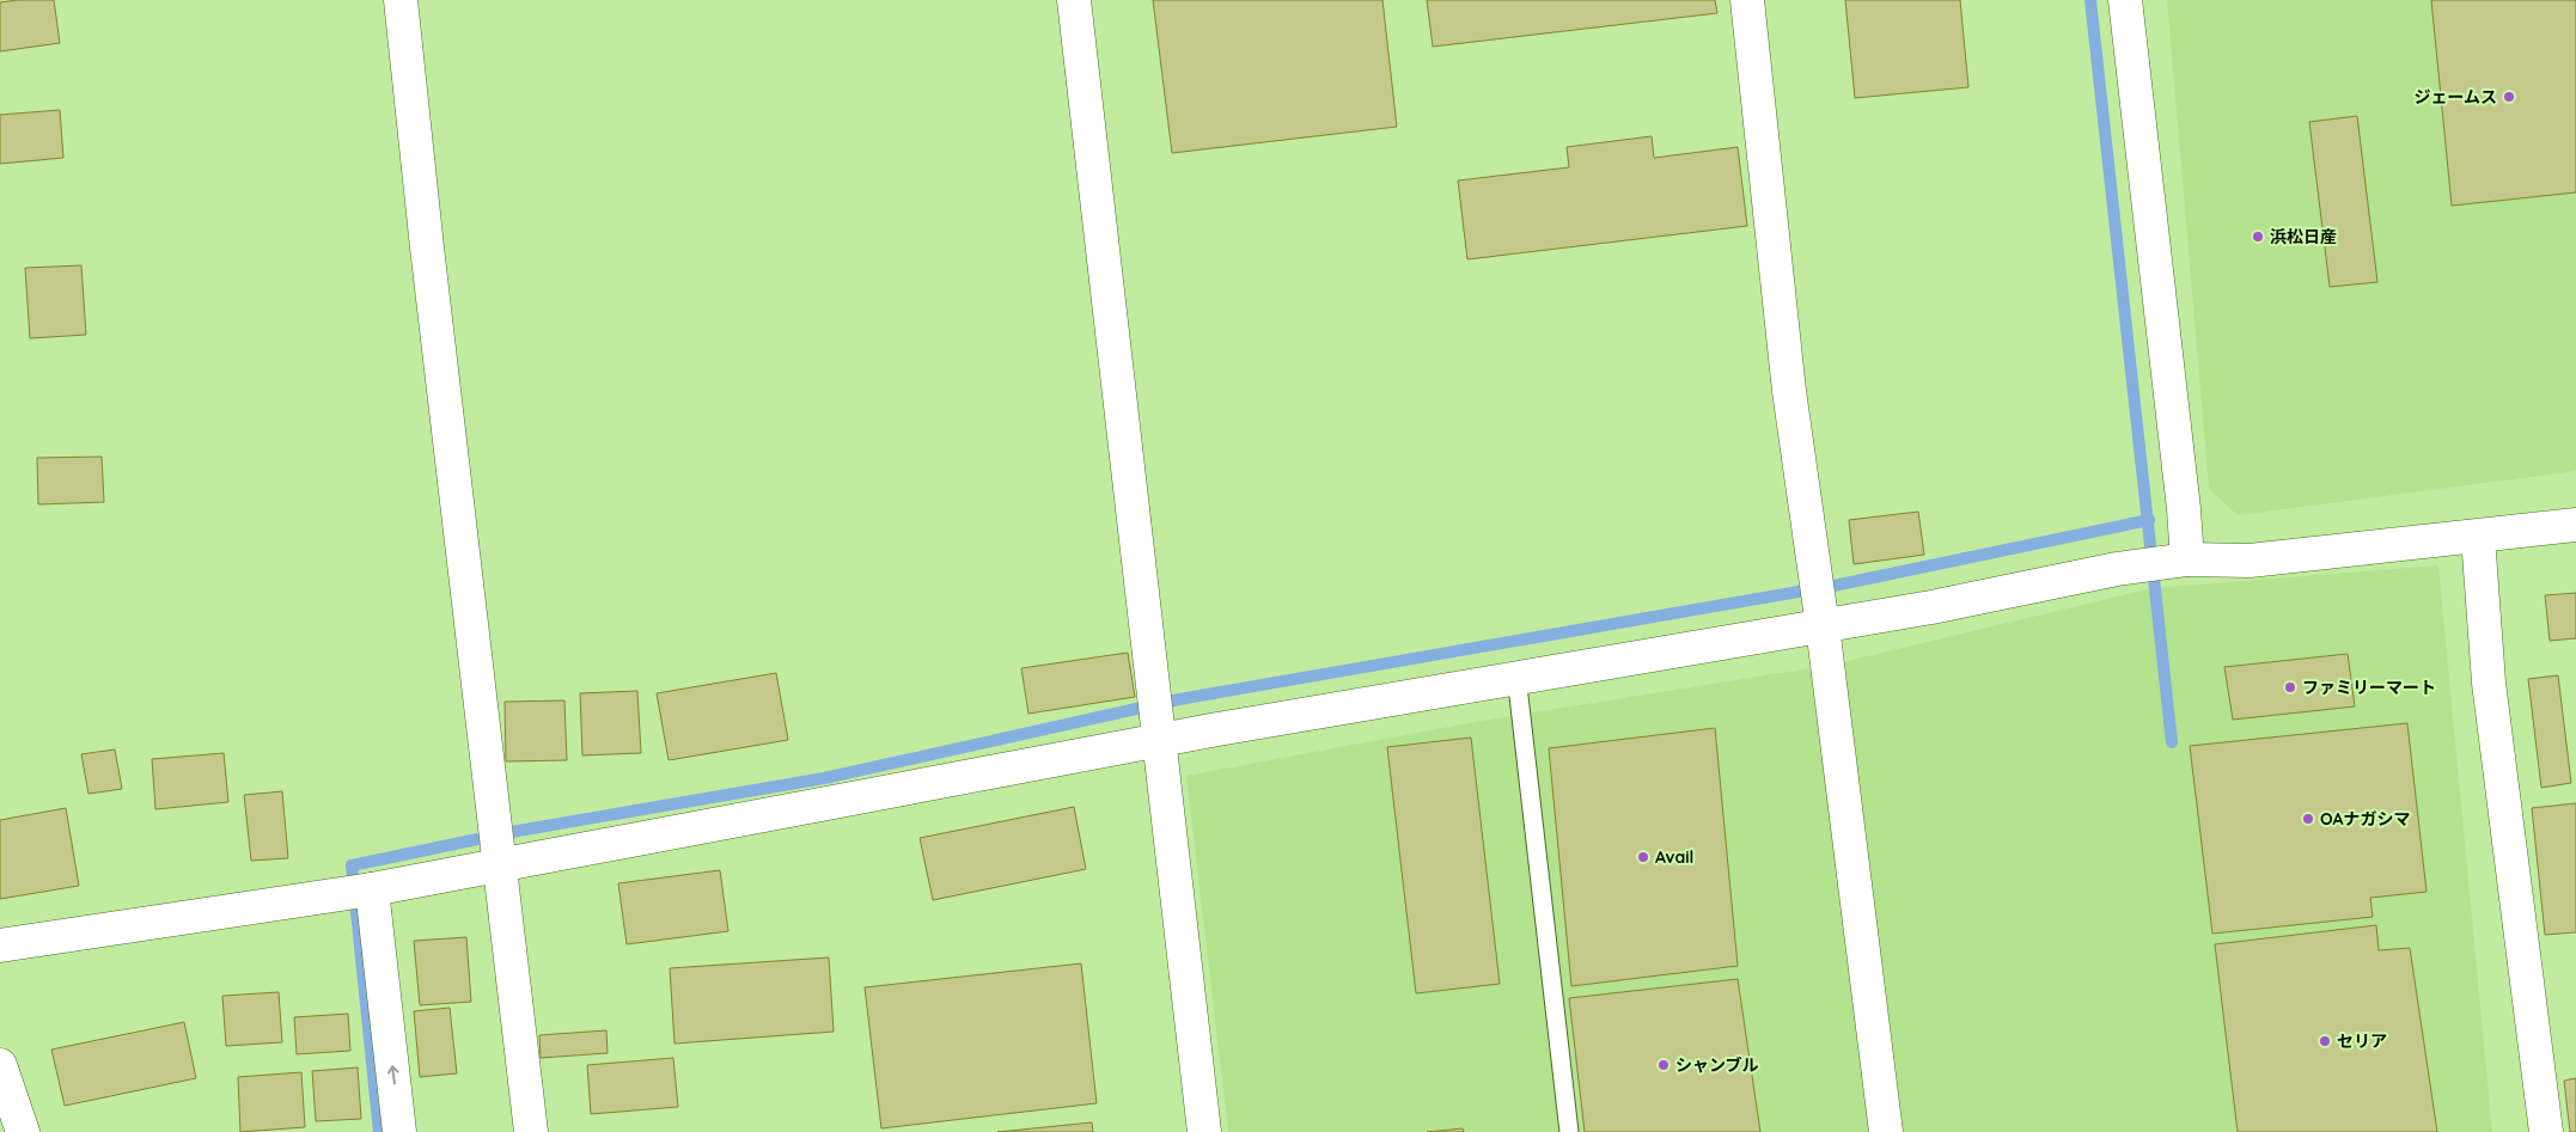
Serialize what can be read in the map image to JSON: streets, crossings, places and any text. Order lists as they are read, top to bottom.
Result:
{
  "places": [
    "ジェームス",
    "浜松日産",
    "ファミリーマート",
    "OAナガシマ",
    "Avail",
    "セリア",
    "シャンブル"
  ]
}
